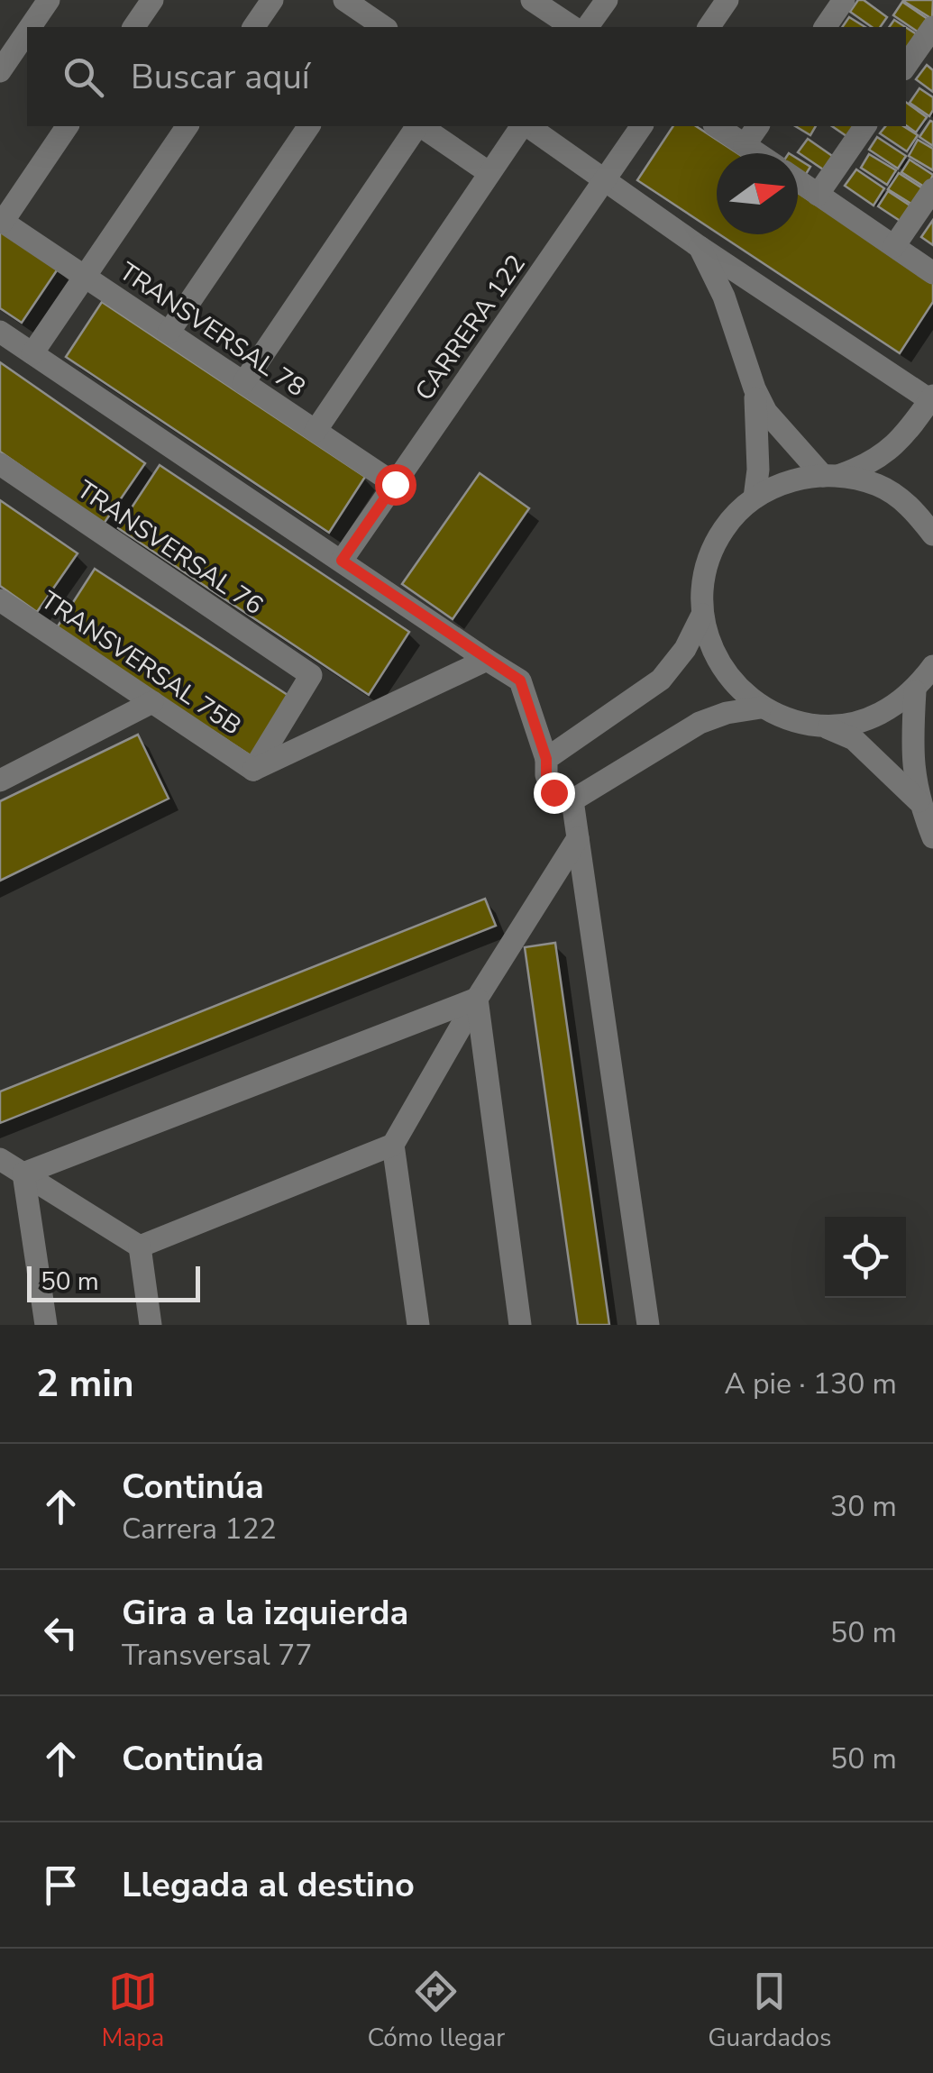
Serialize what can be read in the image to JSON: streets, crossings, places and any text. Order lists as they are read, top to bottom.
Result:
{
  "streets": {
    "street": [
      "CARRERA 122",
      "TRANSVERSAL 78",
      "TRANSVERSAL 76",
      "TRANSVERSAL 75B"
    ]
  },
  "crossings": [
    ["CARRERA 122", "TRANSVERSAL 78"],
    ["TRANSVERSAL 76", "TRANSVERSAL 75B"]
  ],
  "scale_bar": "50 m",
  "north": "right",
  "page": {
    "search": "Buscar aquí",
    "scale": "50 m",
    "heading": ["2 min", "A pie · 130 m"],
    "list": [
      ["Continúa", "Carrera 122", "30 m"],
      ["Gira a la izquierda", "Transversal 77", "50 m"],
      ["Continúa", "50 m"],
      "Llegada al destino"
    ],
    "nav": ["Mapa", "Cómo llegar", "Guardados"]
  }
}
